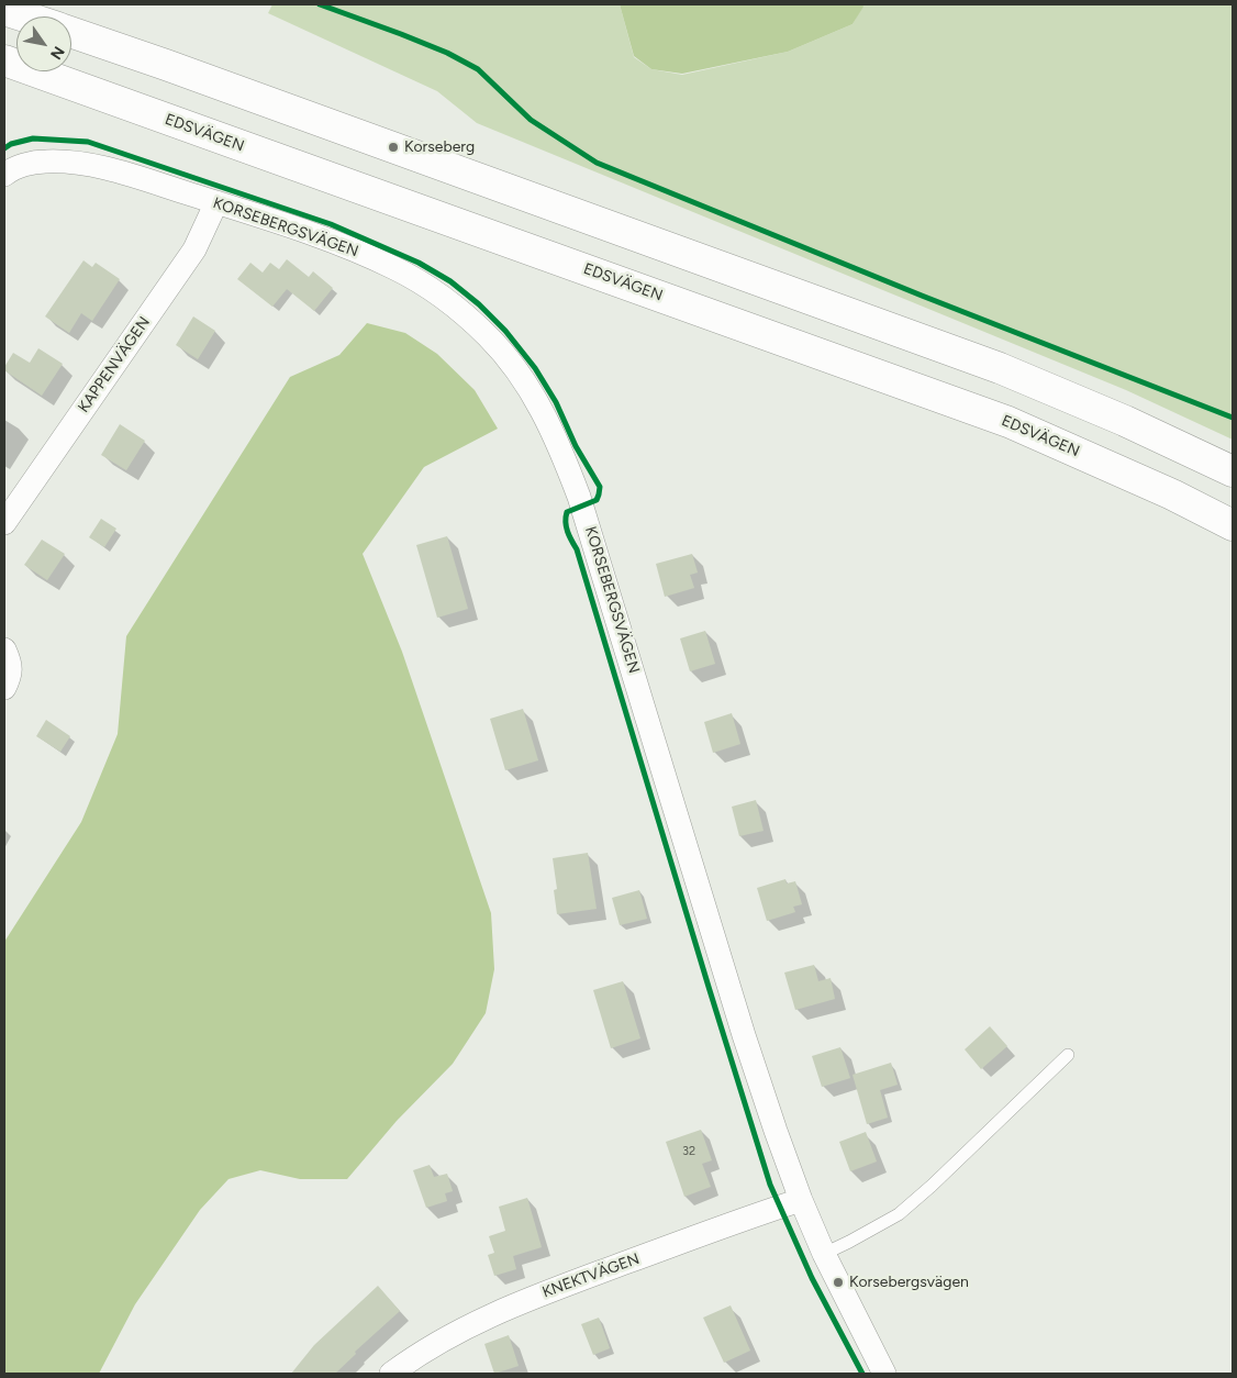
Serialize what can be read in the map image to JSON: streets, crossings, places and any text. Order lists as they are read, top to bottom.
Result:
{
  "streets": {
    "main road": ["EDSVÄGEN"],
    "street": ["KORSEBERGSVÄGEN", "KAPPENVÄGEN", "KNEKTVÄGEN"]
  },
  "crossings": [
    ["KORSEBERGSVÄGEN", "KAPPENVÄGEN"],
    ["KORSEBERGSVÄGEN", "KNEKTVÄGEN"]
  ],
  "places": ["Korseberg", "Korsebergsvägen"],
  "house_numbers": ["32"],
  "north": "bottom right"
}
